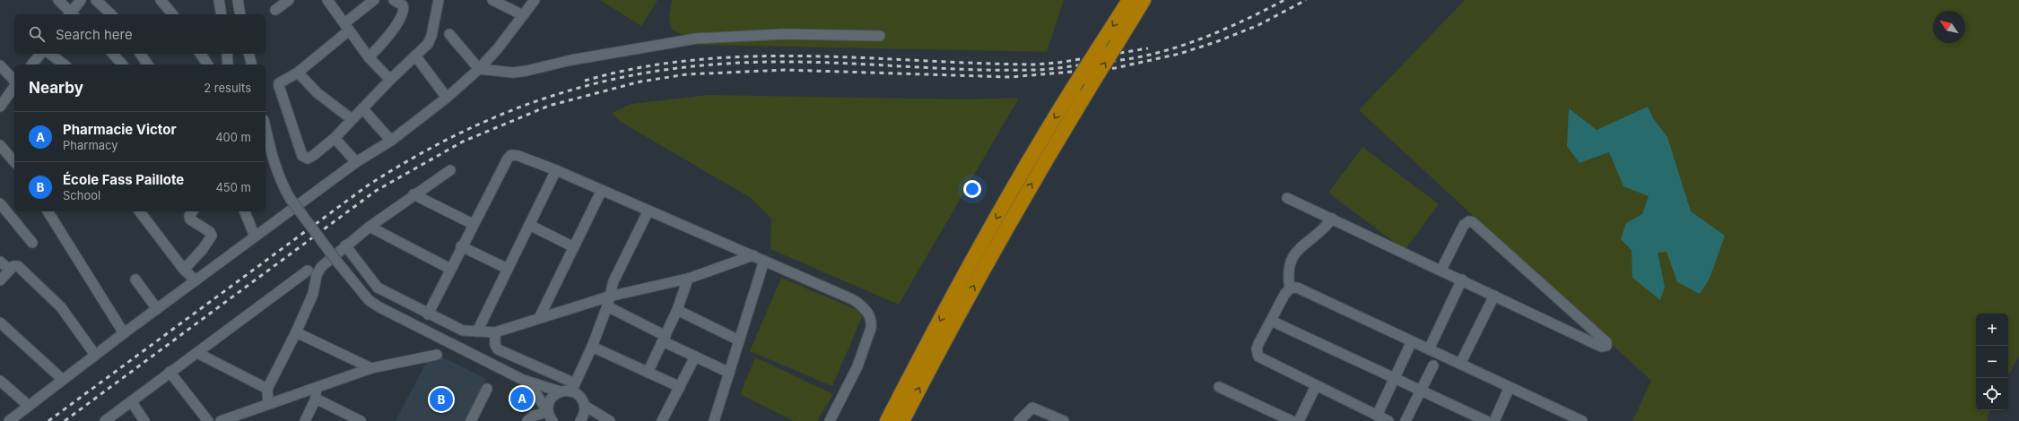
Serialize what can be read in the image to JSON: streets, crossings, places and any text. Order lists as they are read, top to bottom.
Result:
{
  "north": "top left",
  "page": {
    "search": "Search here",
    "heading": ["Nearby", "2 results"],
    "list": [
      {
        "mark": "A",
        "name": "Pharmacie Victor",
        "note": "Pharmacy",
        "value": "400 m"
      },
      {
        "mark": "B",
        "name": "École Fass Paillote",
        "note": "School",
        "value": "450 m"
      }
    ],
    "map_buttons": ["+", "−"],
    "pins": ["A", "B"]
  }
}
